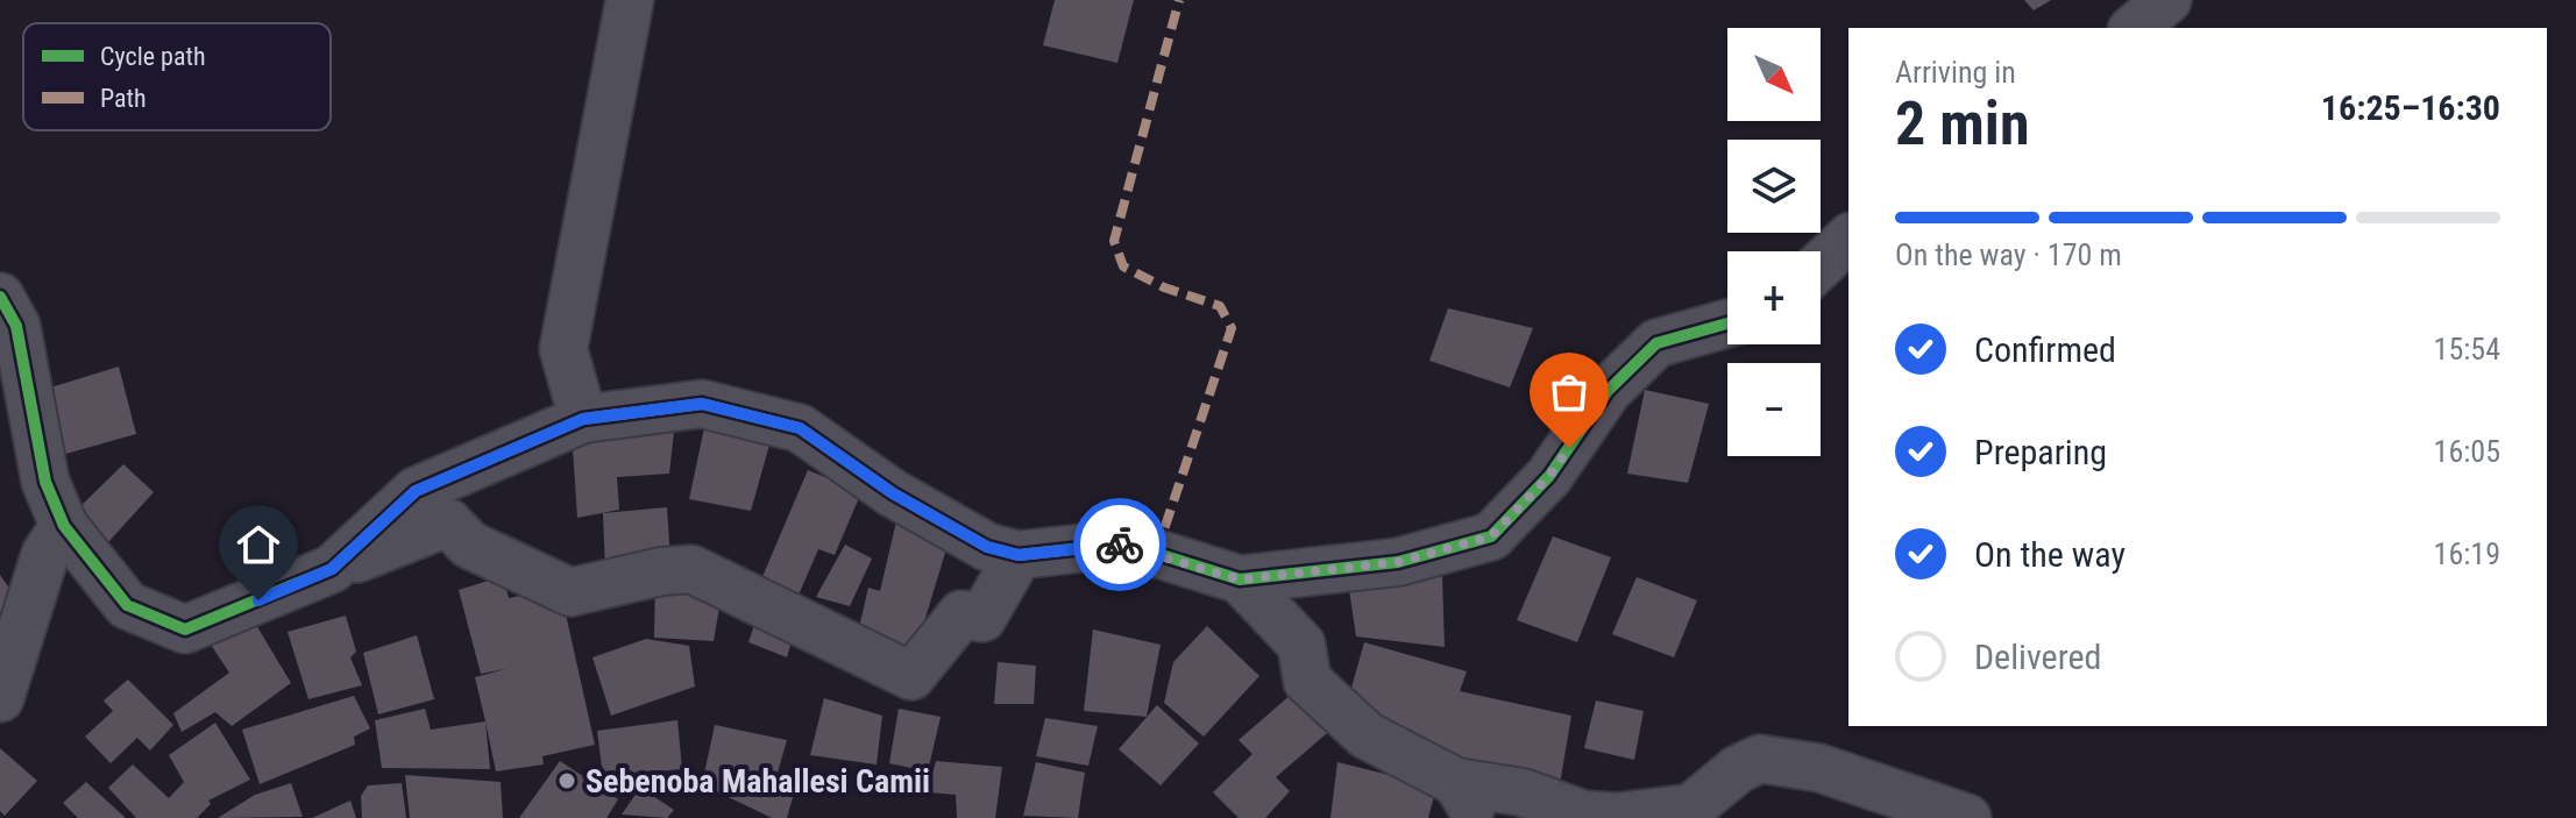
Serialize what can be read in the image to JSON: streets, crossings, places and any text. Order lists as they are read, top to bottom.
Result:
{
  "places": ["Sebenoba Mahallesi Camii"],
  "legend": ["Cycle path", "Path"],
  "north": "bottom right",
  "page": {
    "map_buttons": ["+", "−"],
    "heading": ["2 min", "Arriving in", "16:25–16:30"],
    "bar": "On the way · 170 m",
    "list": [
      ["Confirmed", "15:54"],
      ["Preparing", "16:05"],
      ["On the way", "16:19"],
      "Delivered"
    ]
  }
}
